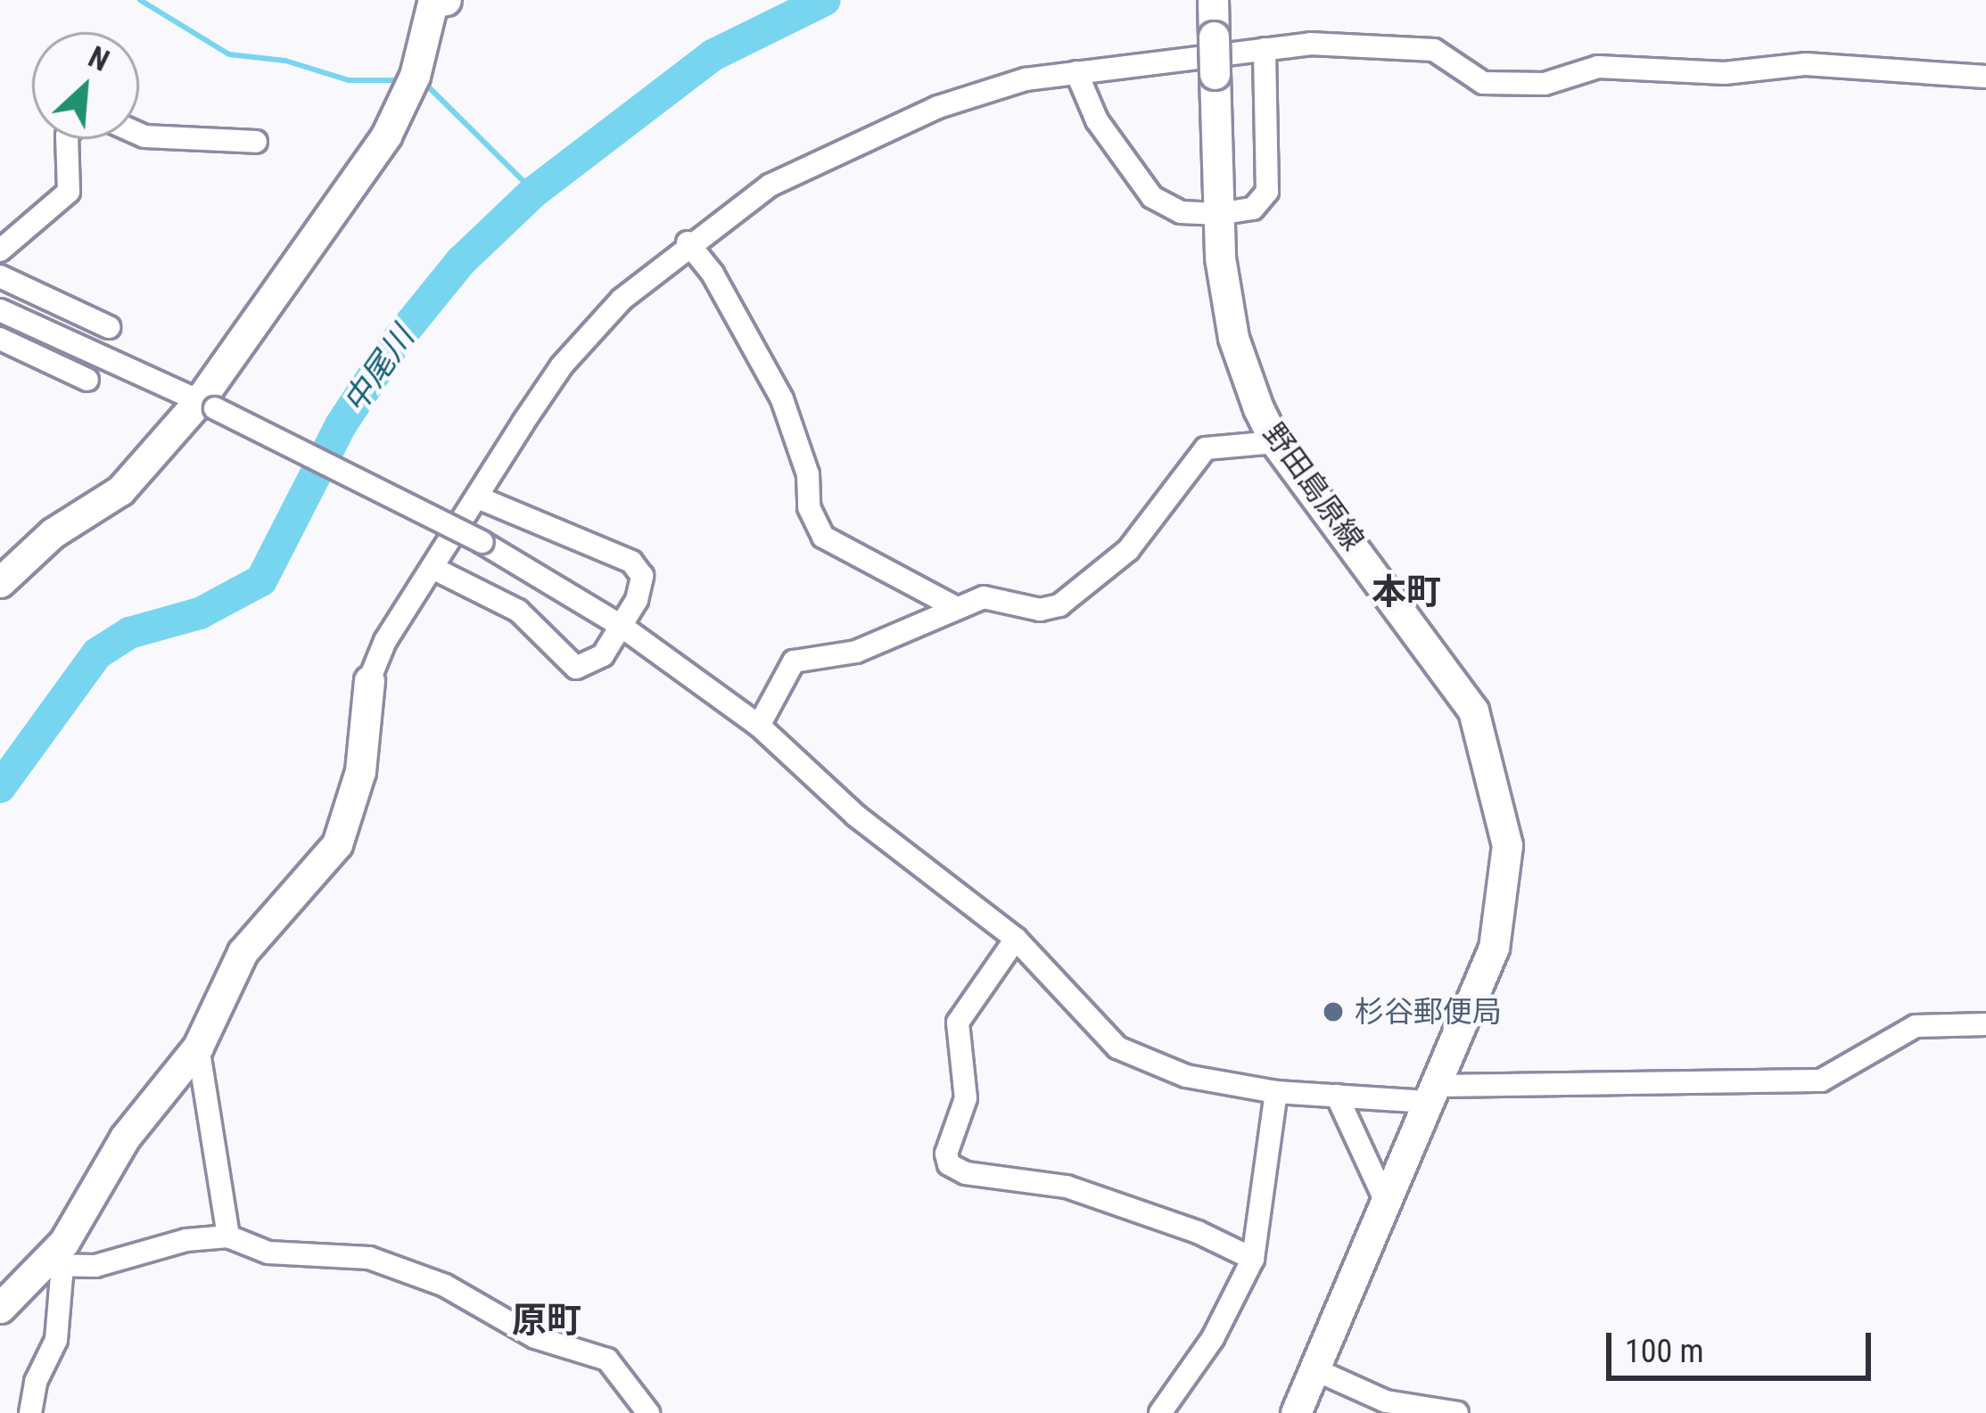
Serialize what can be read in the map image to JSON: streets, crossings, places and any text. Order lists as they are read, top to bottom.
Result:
{
  "streets": {
    "main road": ["野田島原線"]
  },
  "districts": ["本町", "原町"],
  "water": ["中尾川"],
  "places": ["杉谷郵便局"],
  "scale_bar": "100 m",
  "north": "top right"
}
